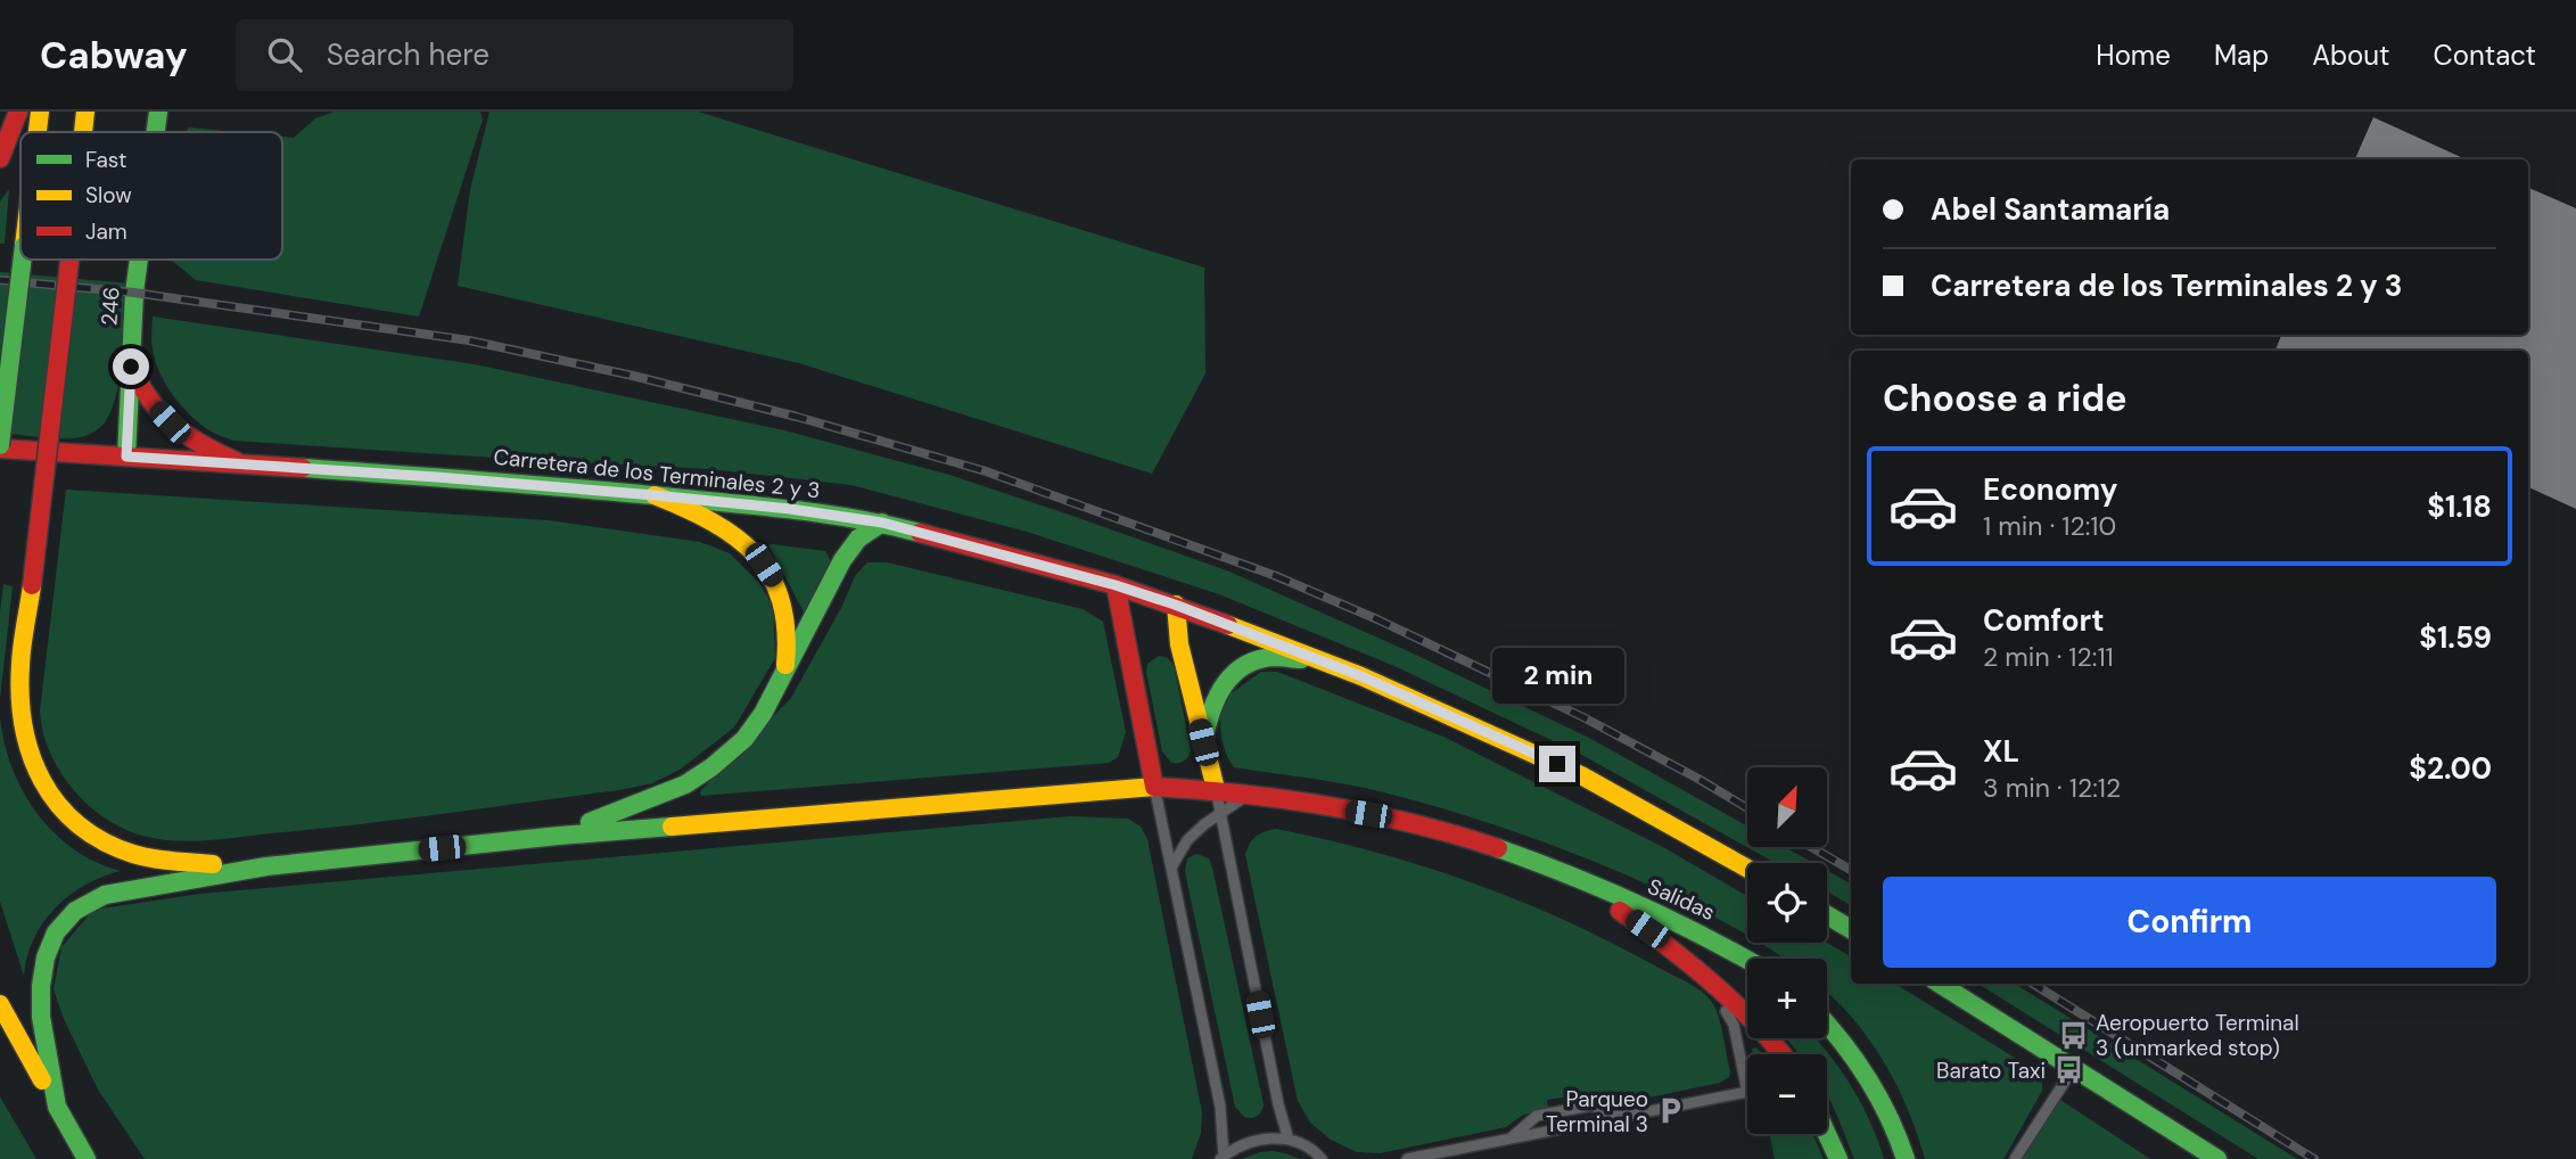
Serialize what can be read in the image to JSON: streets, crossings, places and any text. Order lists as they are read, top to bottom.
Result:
{
  "streets": {
    "main road": ["246", "Carretera de los Terminales 2 y 3", "Salidas"]
  },
  "crossings": [
    ["246", "Carretera de los Terminales 2 y 3"]
  ],
  "places": {
    "bus stop": ["Aeropuerto Terminal 3 (unmarked stop)", "Barato Taxi"],
    "parking": ["Parqueo Terminal 3"]
  },
  "legend": ["Fast", "Slow", "Jam"],
  "north": "top right",
  "page": {
    "header": "Cabway",
    "search": "Search here",
    "nav": [
      "Home",
      "Map",
      "About",
      "Contact"
    ],
    "banner": ["Abel Santamaría", "Carretera de los Terminales 2 y 3"],
    "heading": "Choose a ride",
    "list": [
      {
        "name": "Economy",
        "note": "1 min · 12:10",
        "value": "$1.18"
      },
      {
        "name": "Comfort",
        "note": "2 min · 12:11",
        "value": "$1.59"
      },
      {
        "name": "XL",
        "note": "3 min · 12:12",
        "value": "$2.00"
      }
    ],
    "bubble": "2 min",
    "map_buttons": ["+", "−"],
    "buttons": "Confirm"
  }
}
